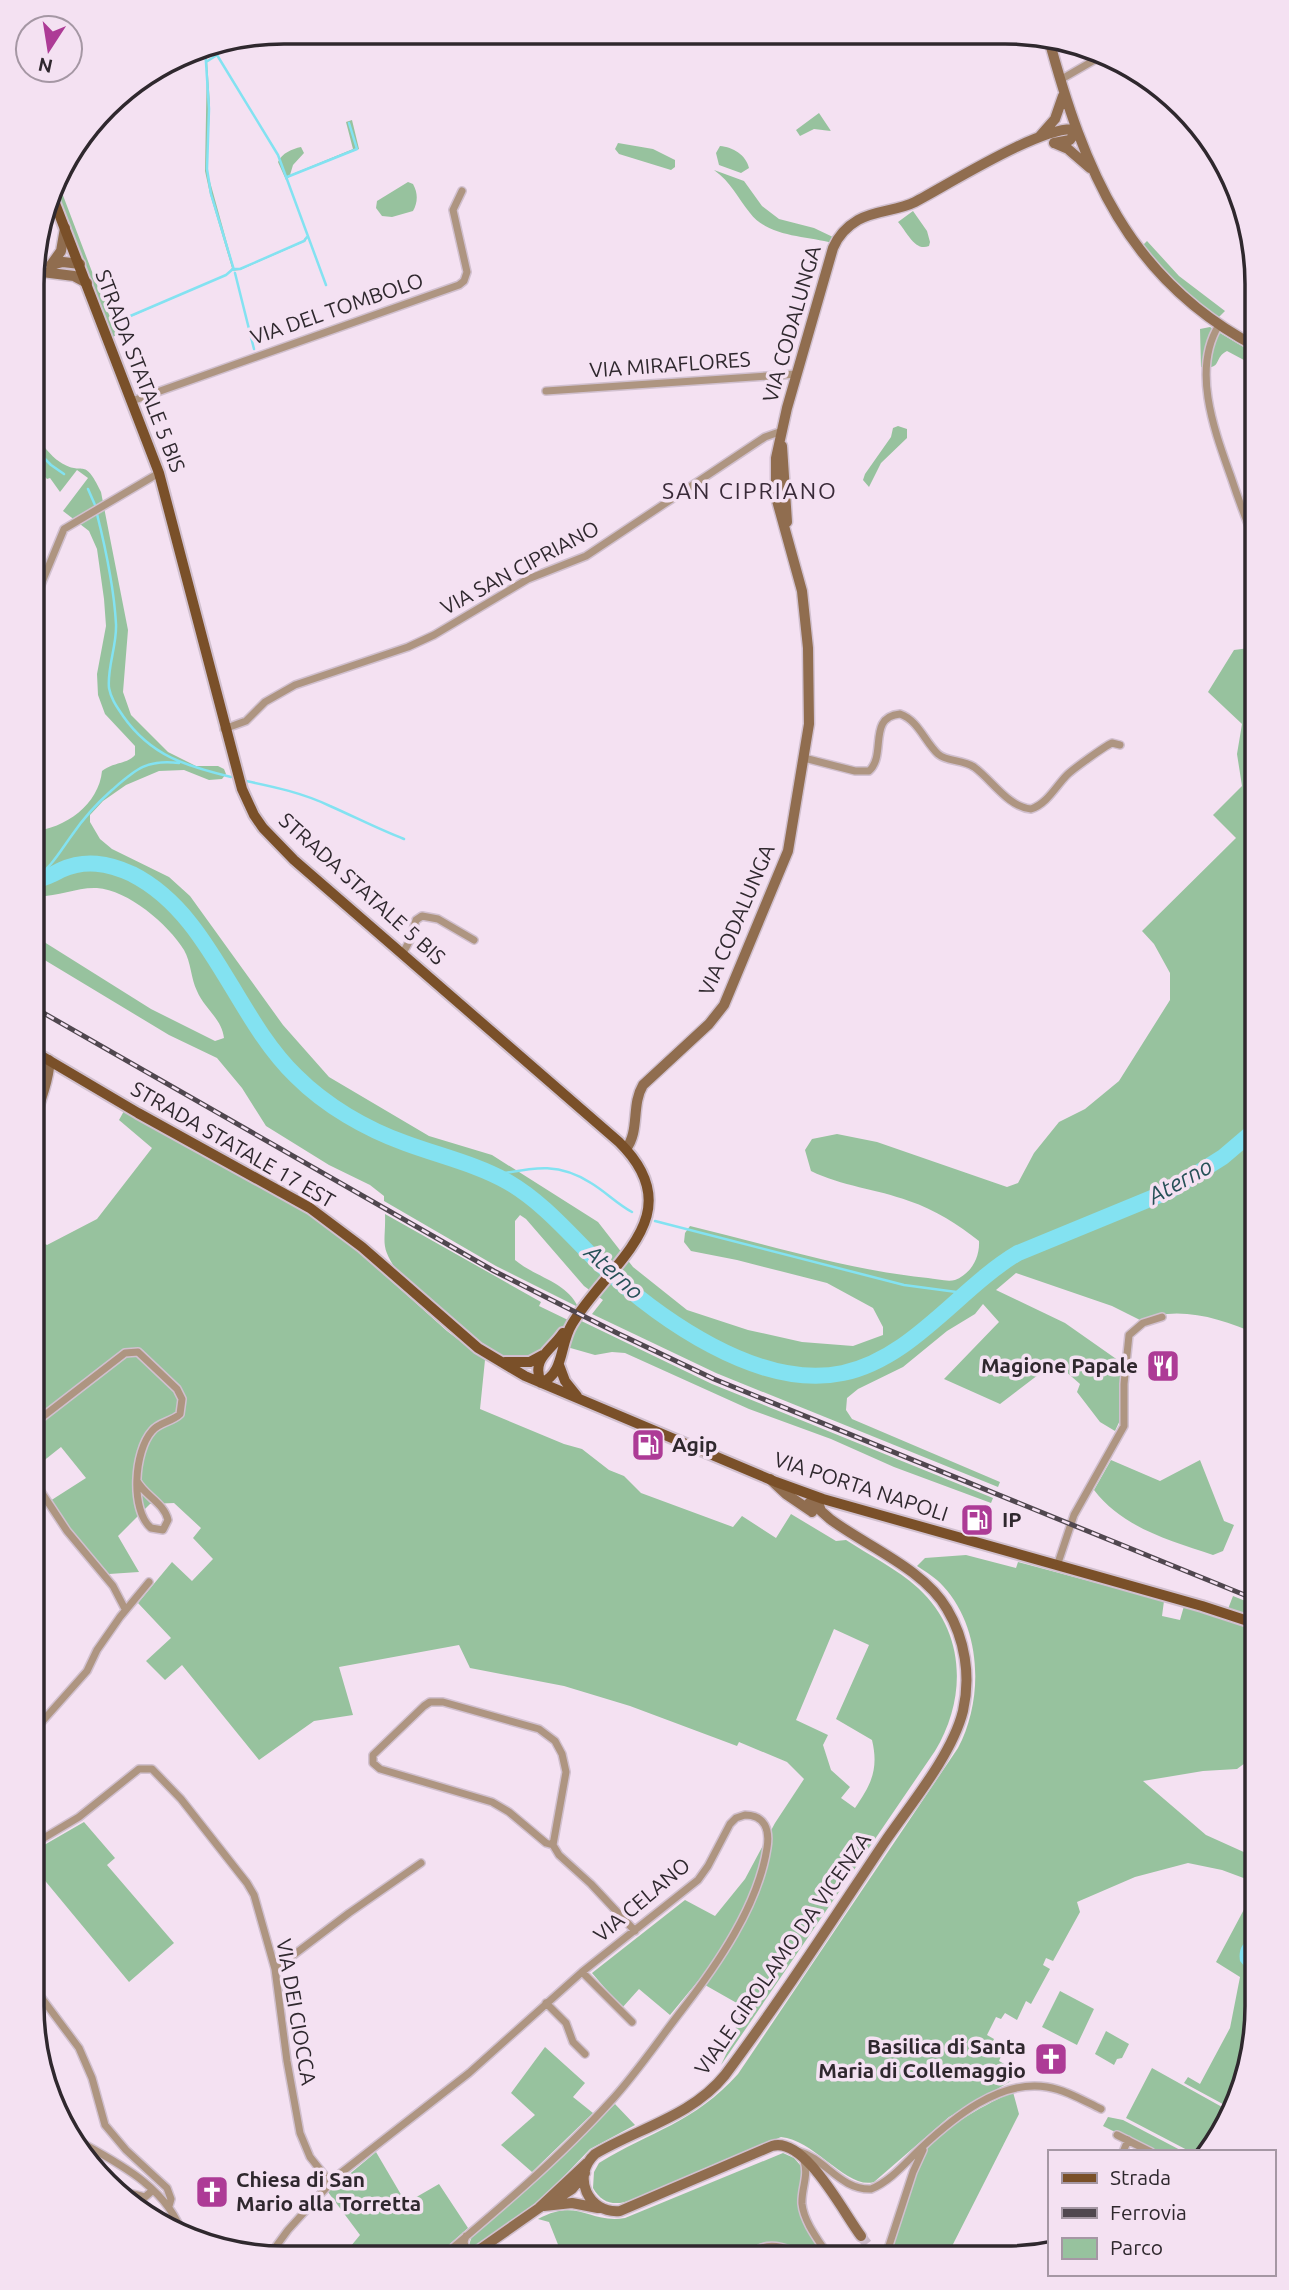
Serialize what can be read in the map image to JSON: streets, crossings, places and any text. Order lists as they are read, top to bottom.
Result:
{
  "streets": {
    "main road": [
      "VIA CODALUNGA",
      "STRADA STATALE 5 BIS",
      "STRADA STATALE 17 EST",
      "VIA PORTA NAPOLI",
      "VIALE GIROLAMO DA VICENZA"
    ],
    "street": [
      "VIA DEL TOMBOLO",
      "VIA MIRAFLORES",
      "VIA SAN CIPRIANO",
      "VIA CELANO",
      "VIA DEI CIOCCA"
    ]
  },
  "crossings": [
    ["VIA DEL TOMBOLO", "STRADA STATALE 5 BIS"],
    ["VIA CODALUNGA", "VIA MIRAFLORES"],
    ["VIA CODALUNGA", "STRADA STATALE 5 BIS"],
    ["VIA CODALUNGA", "VIA SAN CIPRIANO"],
    ["STRADA STATALE 5 BIS", "VIA SAN CIPRIANO"],
    ["STRADA STATALE 5 BIS", "STRADA STATALE 17 EST"],
    ["STRADA STATALE 5 BIS", "VIA PORTA NAPOLI"],
    ["STRADA STATALE 17 EST", "VIA PORTA NAPOLI"],
    ["VIA PORTA NAPOLI", "VIALE GIROLAMO DA VICENZA"],
    ["VIA CELANO", "VIA DEI CIOCCA"]
  ],
  "districts": ["SAN CIPRIANO"],
  "water": ["Aterno"],
  "places": {
    "restaurant": ["Magione Papale"],
    "fuel station": ["Agip", "IP"],
    "church": ["Basilica di Santa Maria di Collemaggio", "Chiesa di San Mario alla Torretta"]
  },
  "legend": ["Strada", "Ferrovia", "Parco"],
  "north": "bottom"
}
